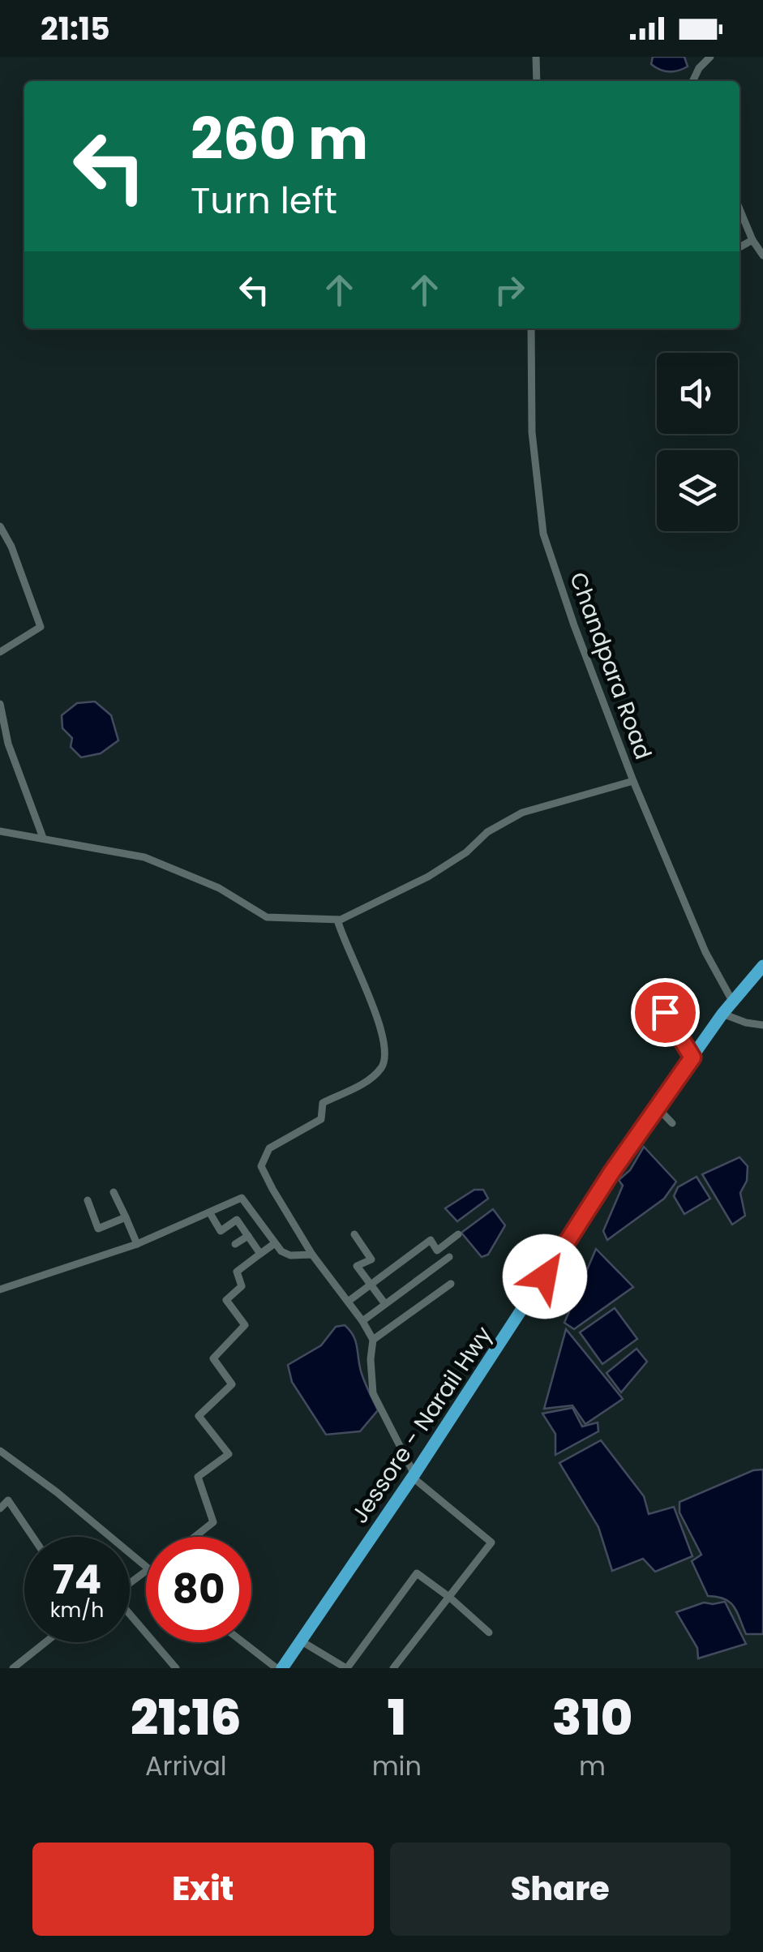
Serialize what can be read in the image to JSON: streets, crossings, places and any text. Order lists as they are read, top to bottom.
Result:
{
  "streets": {
    "highway": ["Jessore - Narail Hwy"],
    "street": ["Chandpara Road"]
  },
  "crossings": [
    ["Chandpara Road", "Jessore - Narail Hwy"]
  ],
  "page": {
    "status": "21:15",
    "turn": ["260 m", "Turn left"],
    "speed": "74 km/h",
    "limit": "80",
    "eta": [
      "21:16",
      "Arrival",
      "1",
      "min",
      "310",
      "m"
    ],
    "buttons": ["Exit", "Share"]
  }
}
